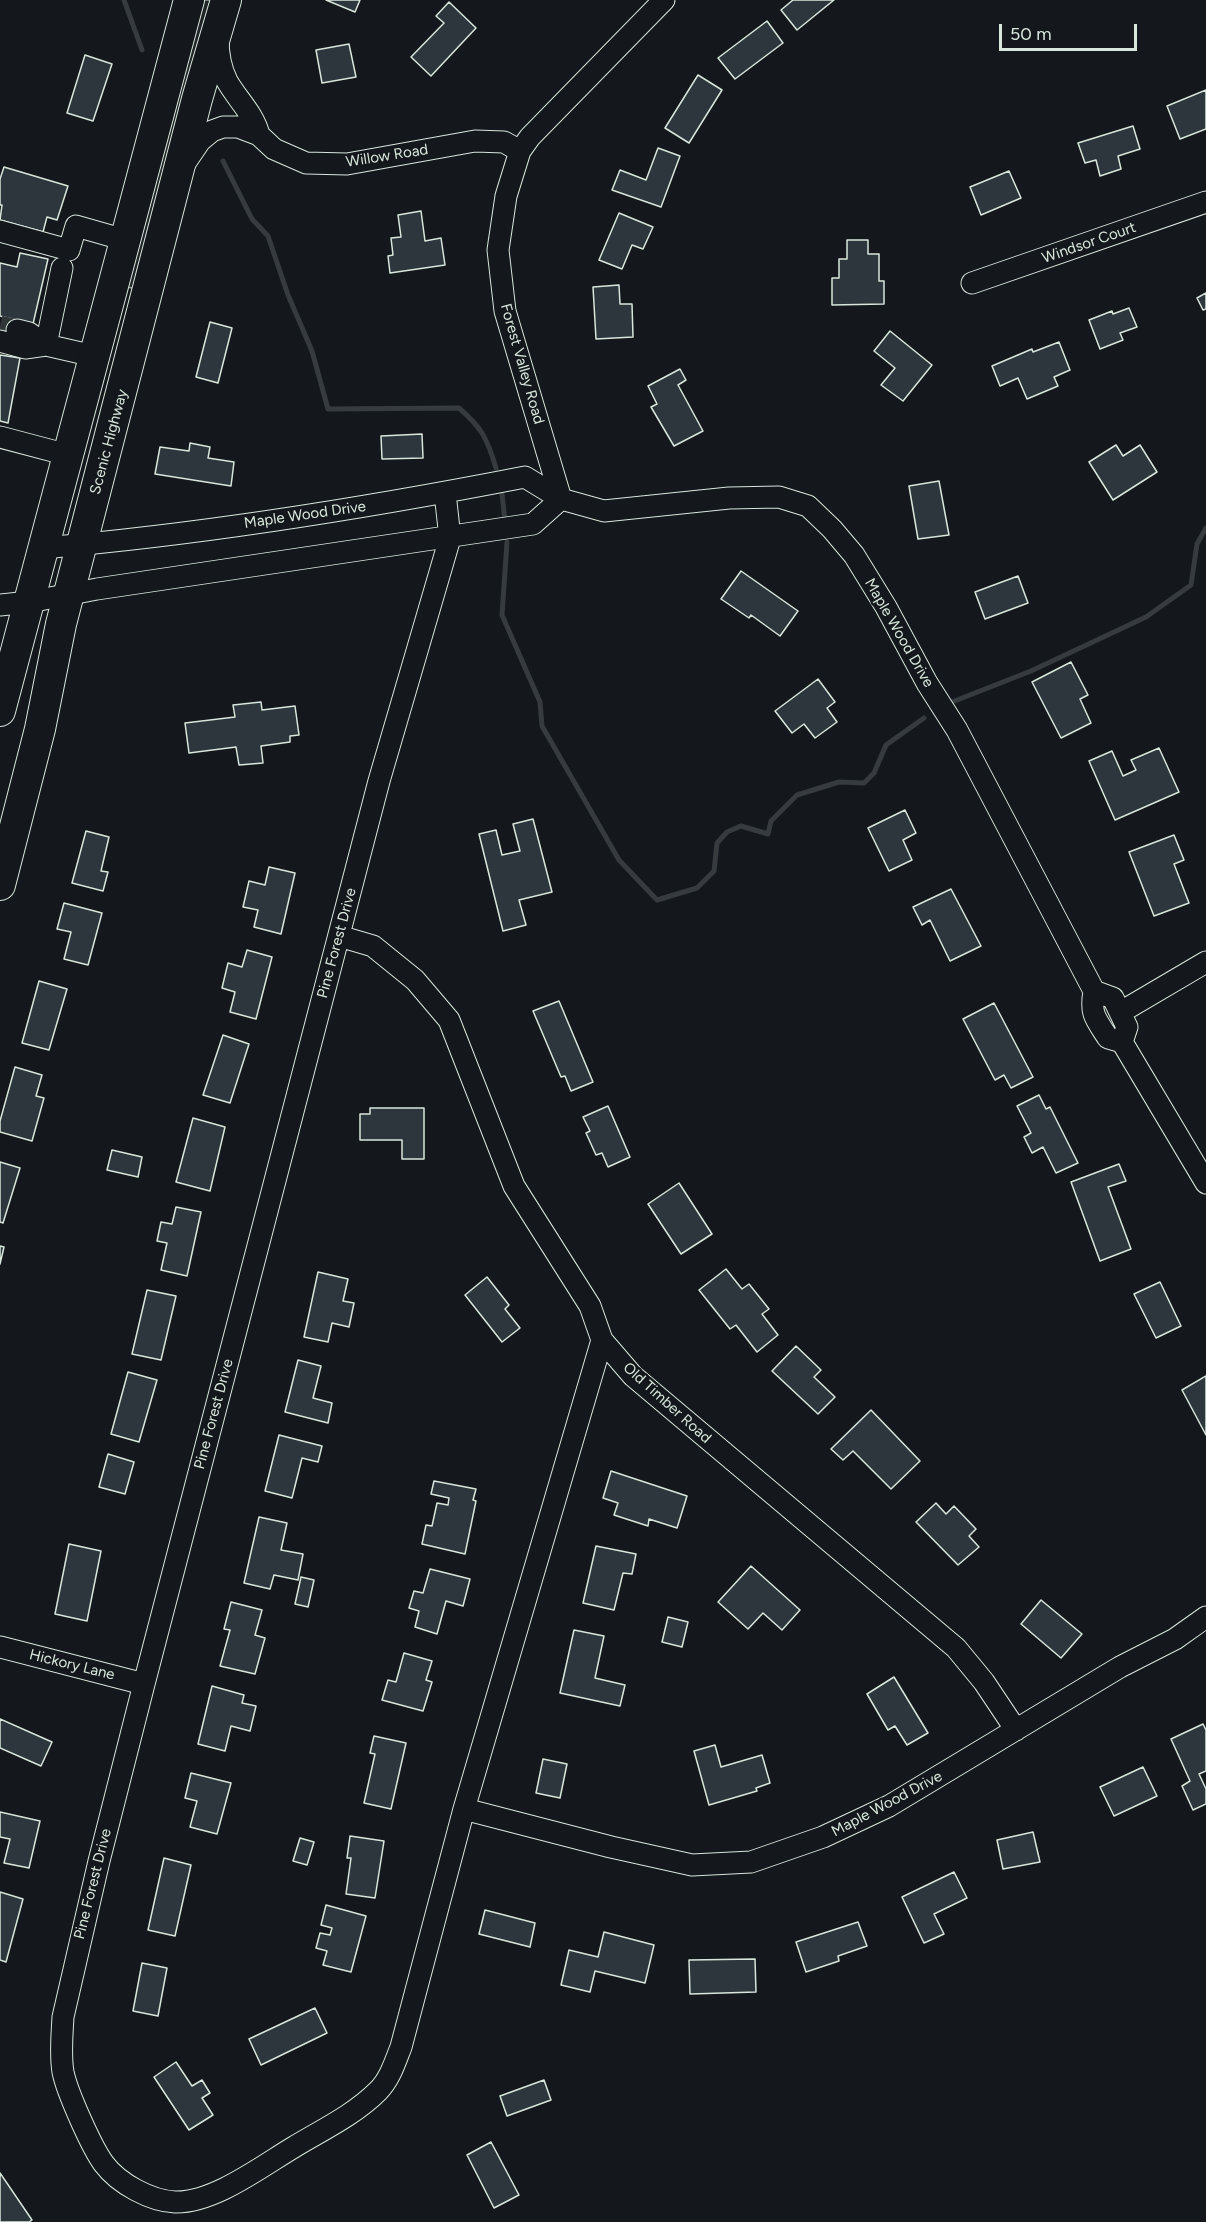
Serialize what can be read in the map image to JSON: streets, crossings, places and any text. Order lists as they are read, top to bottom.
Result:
{
  "streets": {
    "highway": ["Scenic Highway"],
    "street": [
      "Willow Road",
      "Windsor Court",
      "Forest Valley Road",
      "Maple Wood Drive",
      "Pine Forest Drive",
      "Old Timber Road",
      "Hickory Lane"
    ]
  },
  "crossings": [
    ["Willow Road", "Forest Valley Road"],
    ["Forest Valley Road", "Maple Wood Drive"],
    ["Scenic Highway", "Maple Wood Drive"],
    ["Maple Wood Drive", "Pine Forest Drive"],
    ["Maple Wood Drive", "Old Timber Road"],
    ["Pine Forest Drive", "Old Timber Road"],
    ["Pine Forest Drive", "Hickory Lane"]
  ],
  "scale_bar": "50 m"
}
